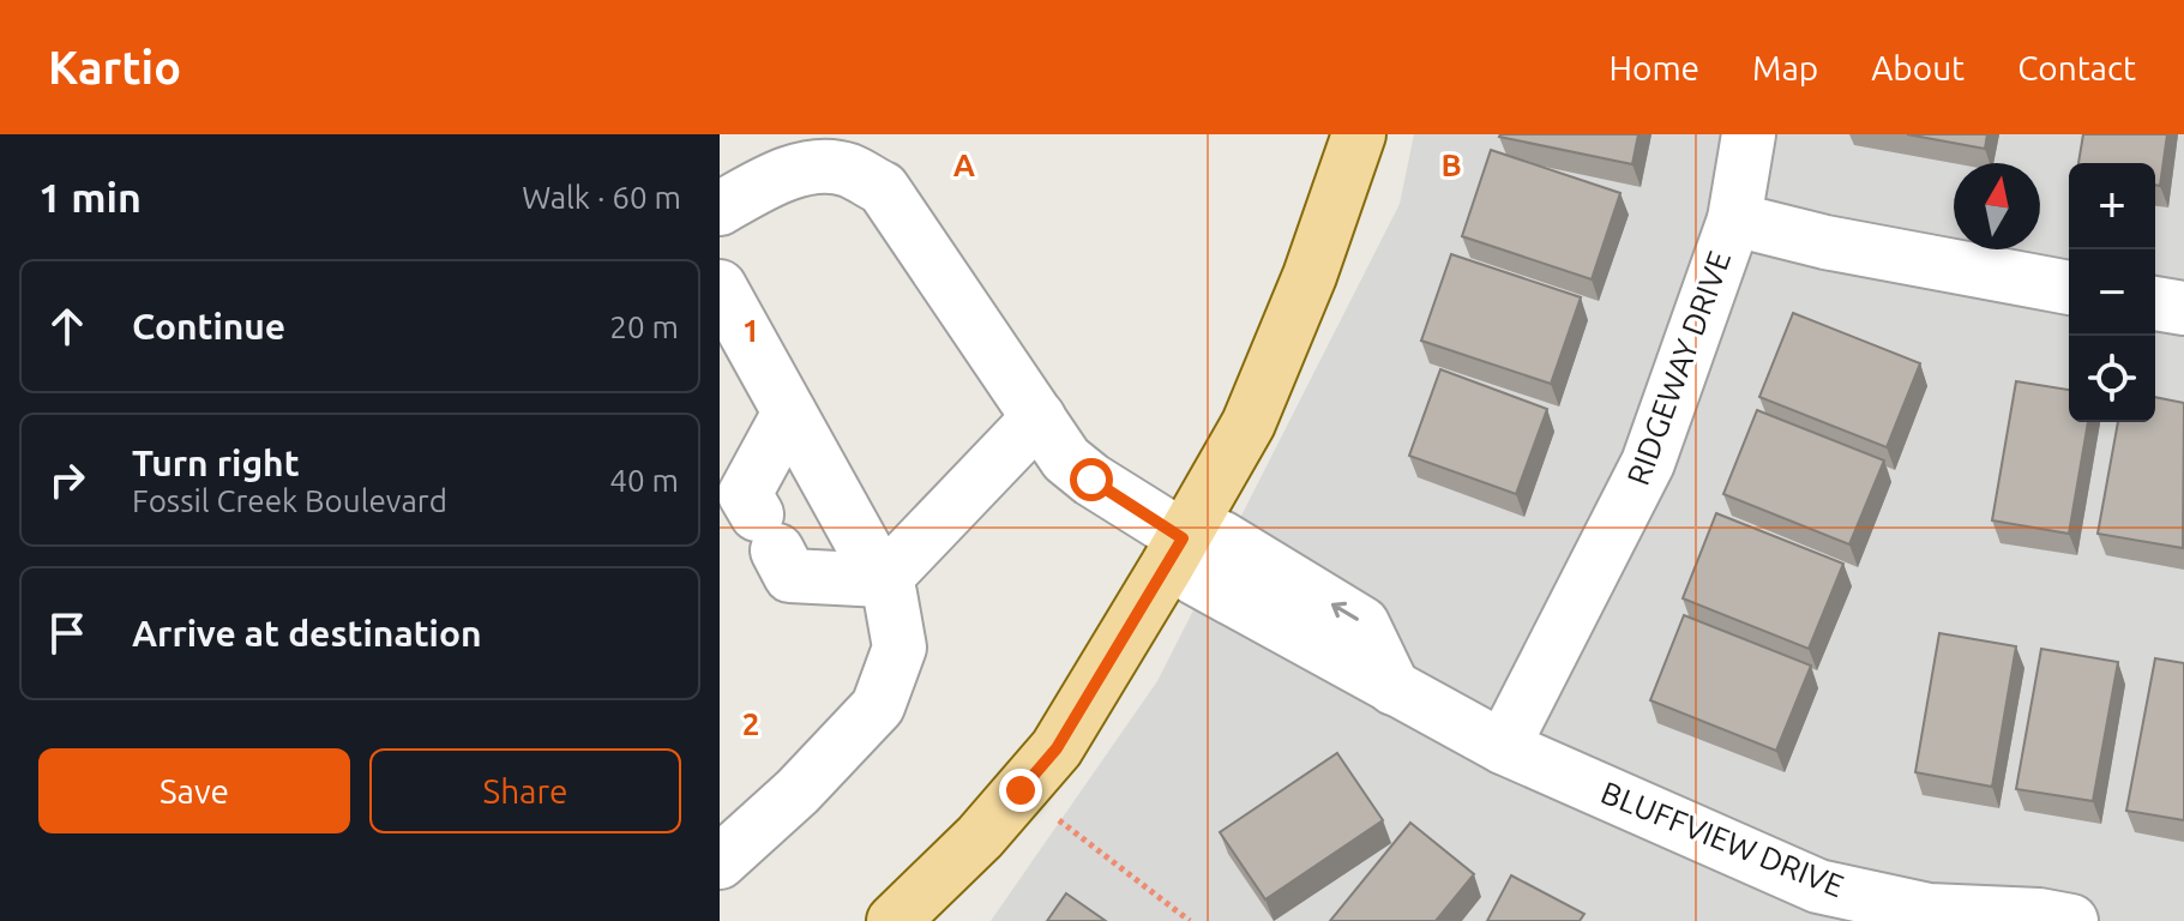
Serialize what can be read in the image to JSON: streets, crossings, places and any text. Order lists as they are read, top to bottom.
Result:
{
  "streets": {
    "street": ["RIDGEWAY DRIVE", "BLUFFVIEW DRIVE"]
  },
  "crossings": [
    ["RIDGEWAY DRIVE", "BLUFFVIEW DRIVE"]
  ],
  "north": "top",
  "page": {
    "header": "Kartio",
    "nav": [
      "Home",
      "Map",
      "About",
      "Contact"
    ],
    "heading": ["1 min", "Walk · 60 m"],
    "map_buttons": ["+", "−"],
    "list": [
      ["Continue", "20 m"],
      ["Turn right", "Fossil Creek Boulevard", "40 m"],
      "Arrive at destination"
    ],
    "buttons": ["Save", "Share"]
  },
  "grid": {
    "columns": ["A", "B"],
    "rows": ["1", "2"]
  }
}
